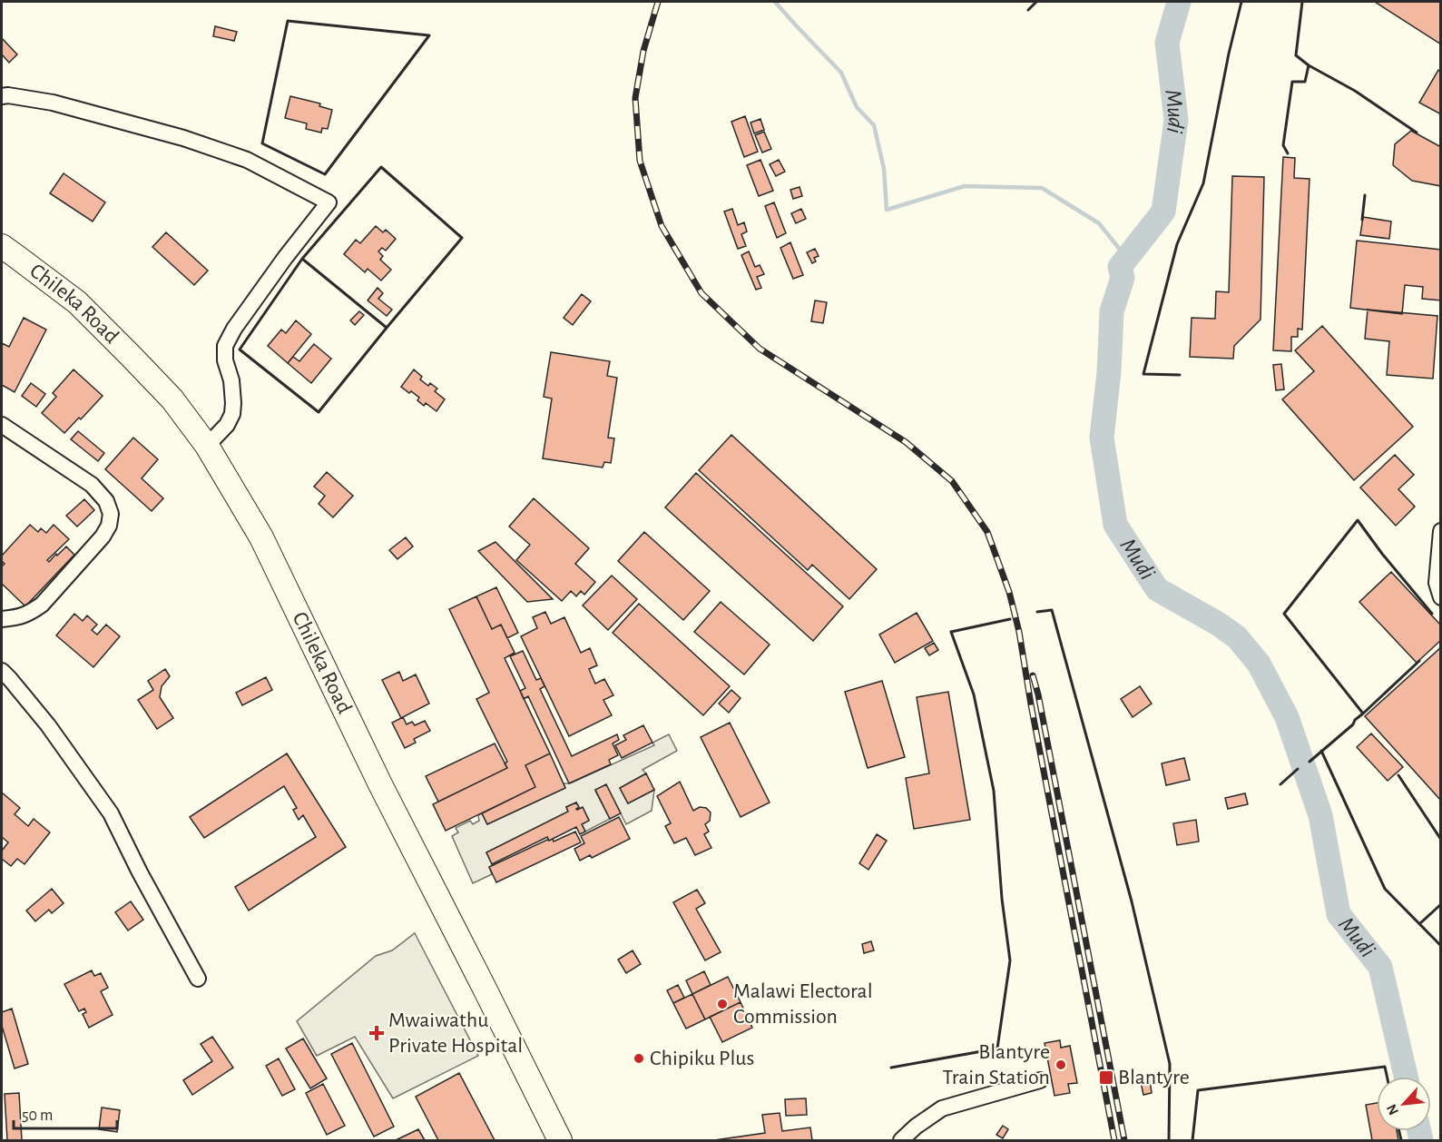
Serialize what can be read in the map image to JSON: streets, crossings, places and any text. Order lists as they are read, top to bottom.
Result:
{
  "streets": {
    "highway": ["Chileka Road"]
  },
  "water": ["Mudi"],
  "places": {
    "other": ["Malawi Electoral Commission", "Chipiku Plus", "Blantyre Train Station"],
    "health": ["Mwaiwathu Private Hospital"],
    "transit": ["Blantyre"]
  },
  "scale_bar": "50 m",
  "north": "bottom left"
}
